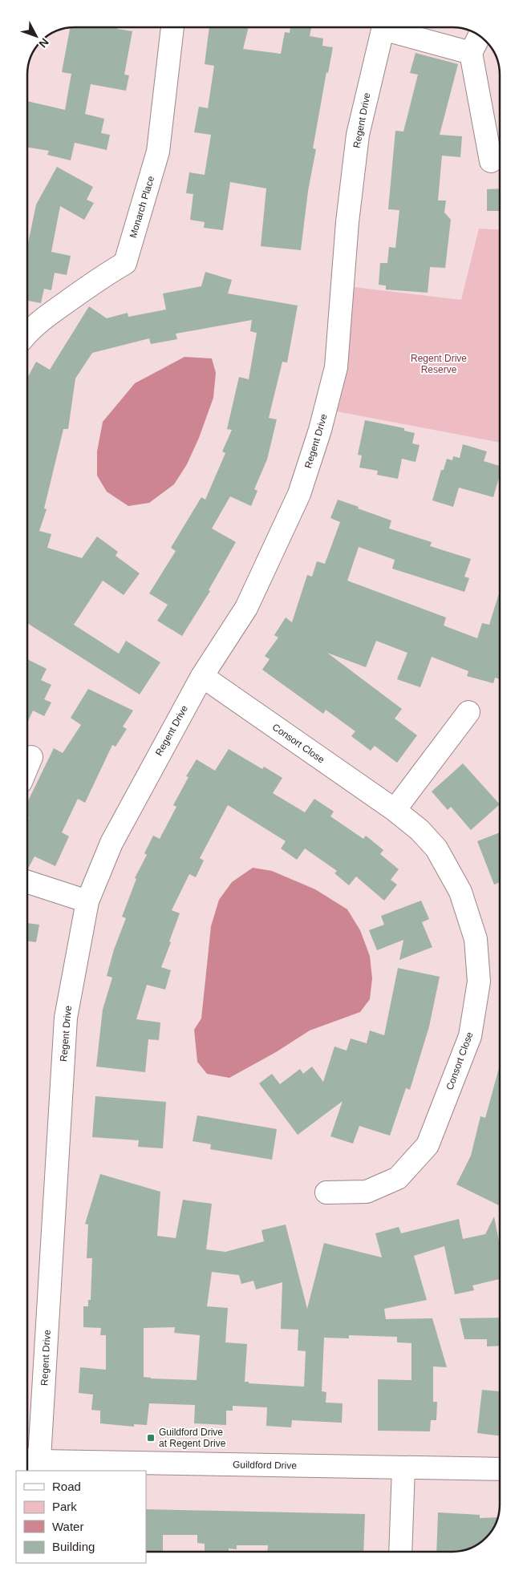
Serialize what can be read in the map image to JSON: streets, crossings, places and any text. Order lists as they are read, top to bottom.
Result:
{
  "streets": {
    "street": [
      "Regent Drive",
      "Monarch Place",
      "Consort Close",
      "Guildford Drive"
    ]
  },
  "crossings": [
    ["Regent Drive", "Consort Close"],
    ["Regent Drive", "Guildford Drive"]
  ],
  "parks": ["Regent Drive Reserve"],
  "places": {
    "transit": ["Guildford Drive at Regent Drive"]
  },
  "legend": [
    "Road",
    "Park",
    "Water",
    "Building"
  ],
  "north": "bottom right"
}
